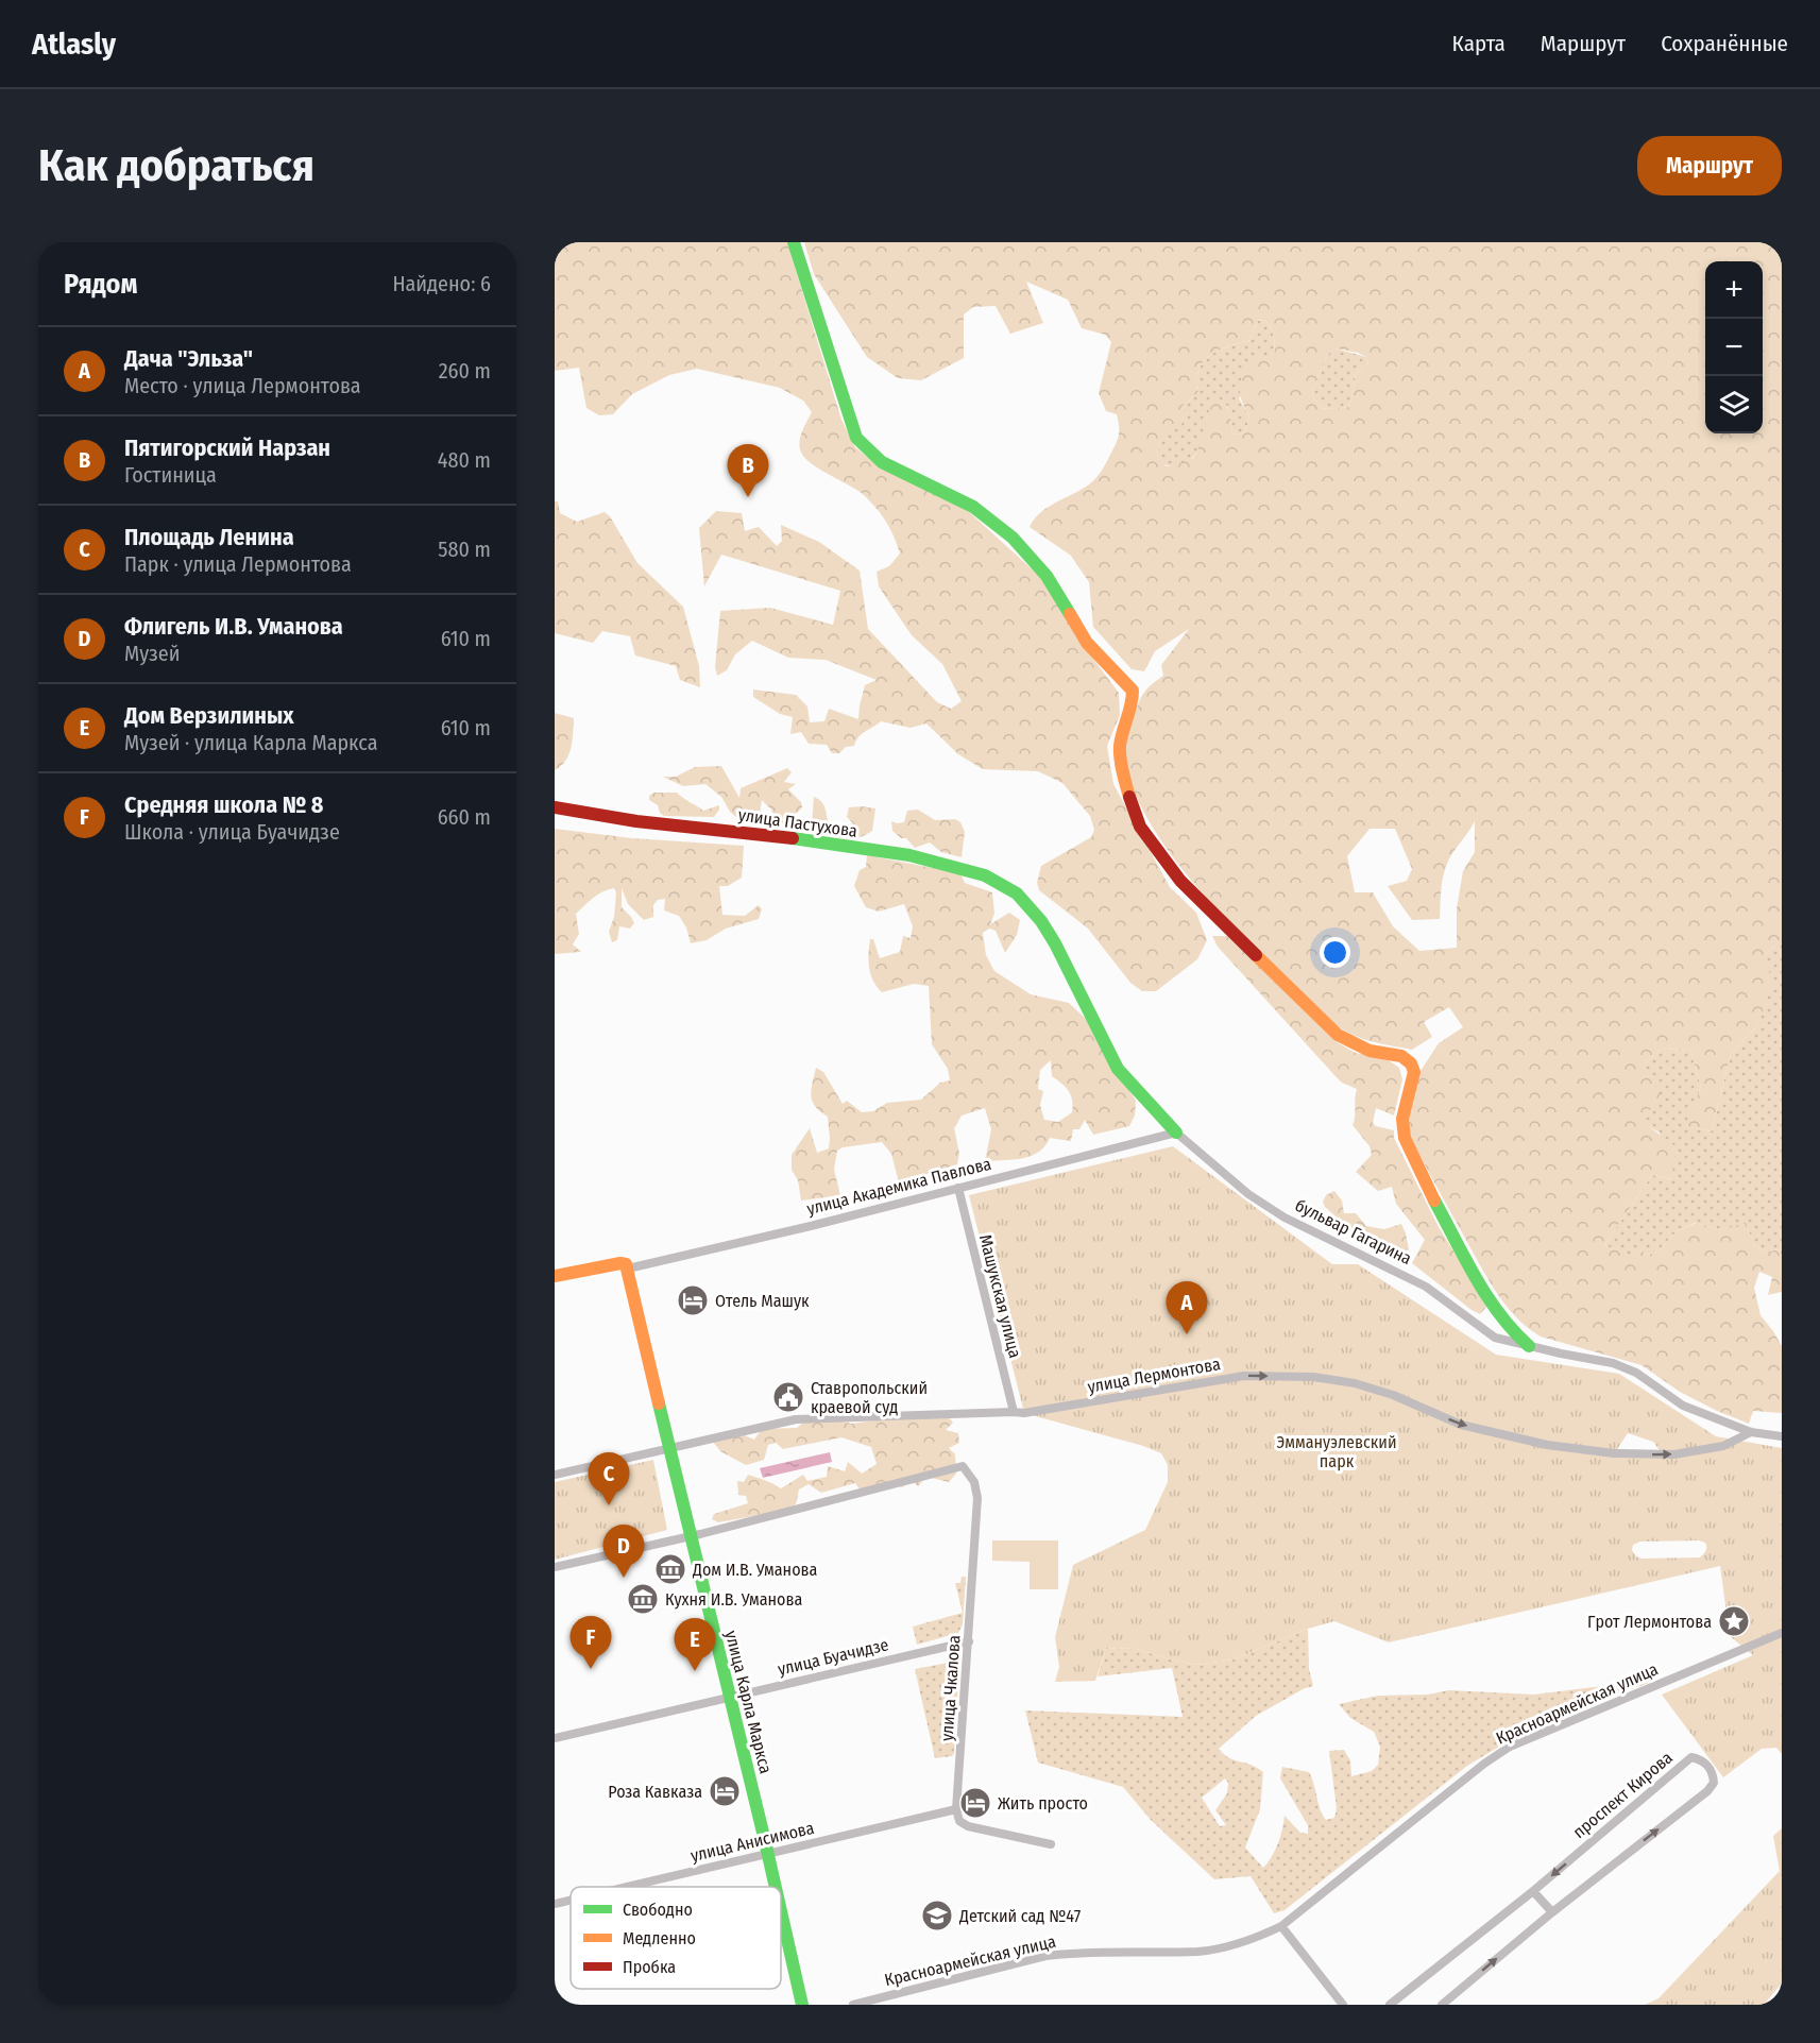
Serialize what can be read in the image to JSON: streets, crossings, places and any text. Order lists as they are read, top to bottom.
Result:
{
  "streets": {
    "street": [
      "улица Пастухова",
      "улица Академика Павлова",
      "бульвар Гагарина",
      "Машукская улица",
      "улица Лермонтова",
      "улица Буачидзе",
      "улица Чкалова",
      "улица Карла Маркса",
      "Красноармейская улица",
      "проспект Кирова",
      "улица Анисимова"
    ]
  },
  "crossings": [
    ["улица Пастухова", "бульвар Гагарина"],
    ["улица Академика Павлова", "бульвар Гагарина"],
    ["улица Академика Павлова", "Машукская улица"],
    ["улица Академика Павлова", "улица Карла Маркса"],
    ["бульвар Гагарина", "улица Лермонтова"],
    ["Машукская улица", "улица Лермонтова"],
    ["улица Лермонтова", "улица Карла Маркса"],
    ["улица Буачидзе", "улица Чкалова"],
    ["улица Буачидзе", "улица Карла Маркса"],
    ["улица Чкалова", "улица Карла Маркса"],
    ["улица Чкалова", "улица Анисимова"],
    ["улица Карла Маркса", "улица Анисимова"]
  ],
  "one_way": ["улица Лермонтова"],
  "parks": ["Эммануэлевский парк"],
  "places": {
    "hotel": ["Отель Машук", "Роза Кавказа", "Жить просто"],
    "public building": ["Ставропольский краевой суд"],
    "museum": ["Дом И.В. Уманова", "Кухня И.В. Уманова"],
    "place": ["Грот Лермонтова"],
    "school or university": ["Детский сад №47"]
  },
  "legend": ["Свободно", "Медленно", "Пробка"],
  "page": {
    "header": "Atlasly",
    "nav": ["Карта", "Маршрут", "Сохранённые"],
    "buttons": "Маршрут",
    "title": "Как добраться",
    "heading": ["Рядом", "Найдено: 6"],
    "map_buttons": ["+", "−"],
    "list": [
      {
        "mark": "A",
        "name": "Дача \"Эльза\"",
        "note": "Место · улица Лермонтова",
        "value": "260 m"
      },
      {
        "mark": "B",
        "name": "Пятигорский Нарзан",
        "note": "Гостиница",
        "value": "480 m"
      },
      {
        "mark": "C",
        "name": "Площадь Ленина",
        "note": "Парк · улица Лермонтова",
        "value": "580 m"
      },
      {
        "mark": "D",
        "name": "Флигель И.В. Уманова",
        "note": "Музей",
        "value": "610 m"
      },
      {
        "mark": "E",
        "name": "Дом Верзилиных",
        "note": "Музей · улица Карла Маркса",
        "value": "610 m"
      },
      {
        "mark": "F",
        "name": "Средняя школа № 8",
        "note": "Школа · улица Буачидзе",
        "value": "660 m"
      }
    ],
    "pins": [
      "B",
      "A",
      "C",
      "D",
      "F",
      "E"
    ]
  }
}
